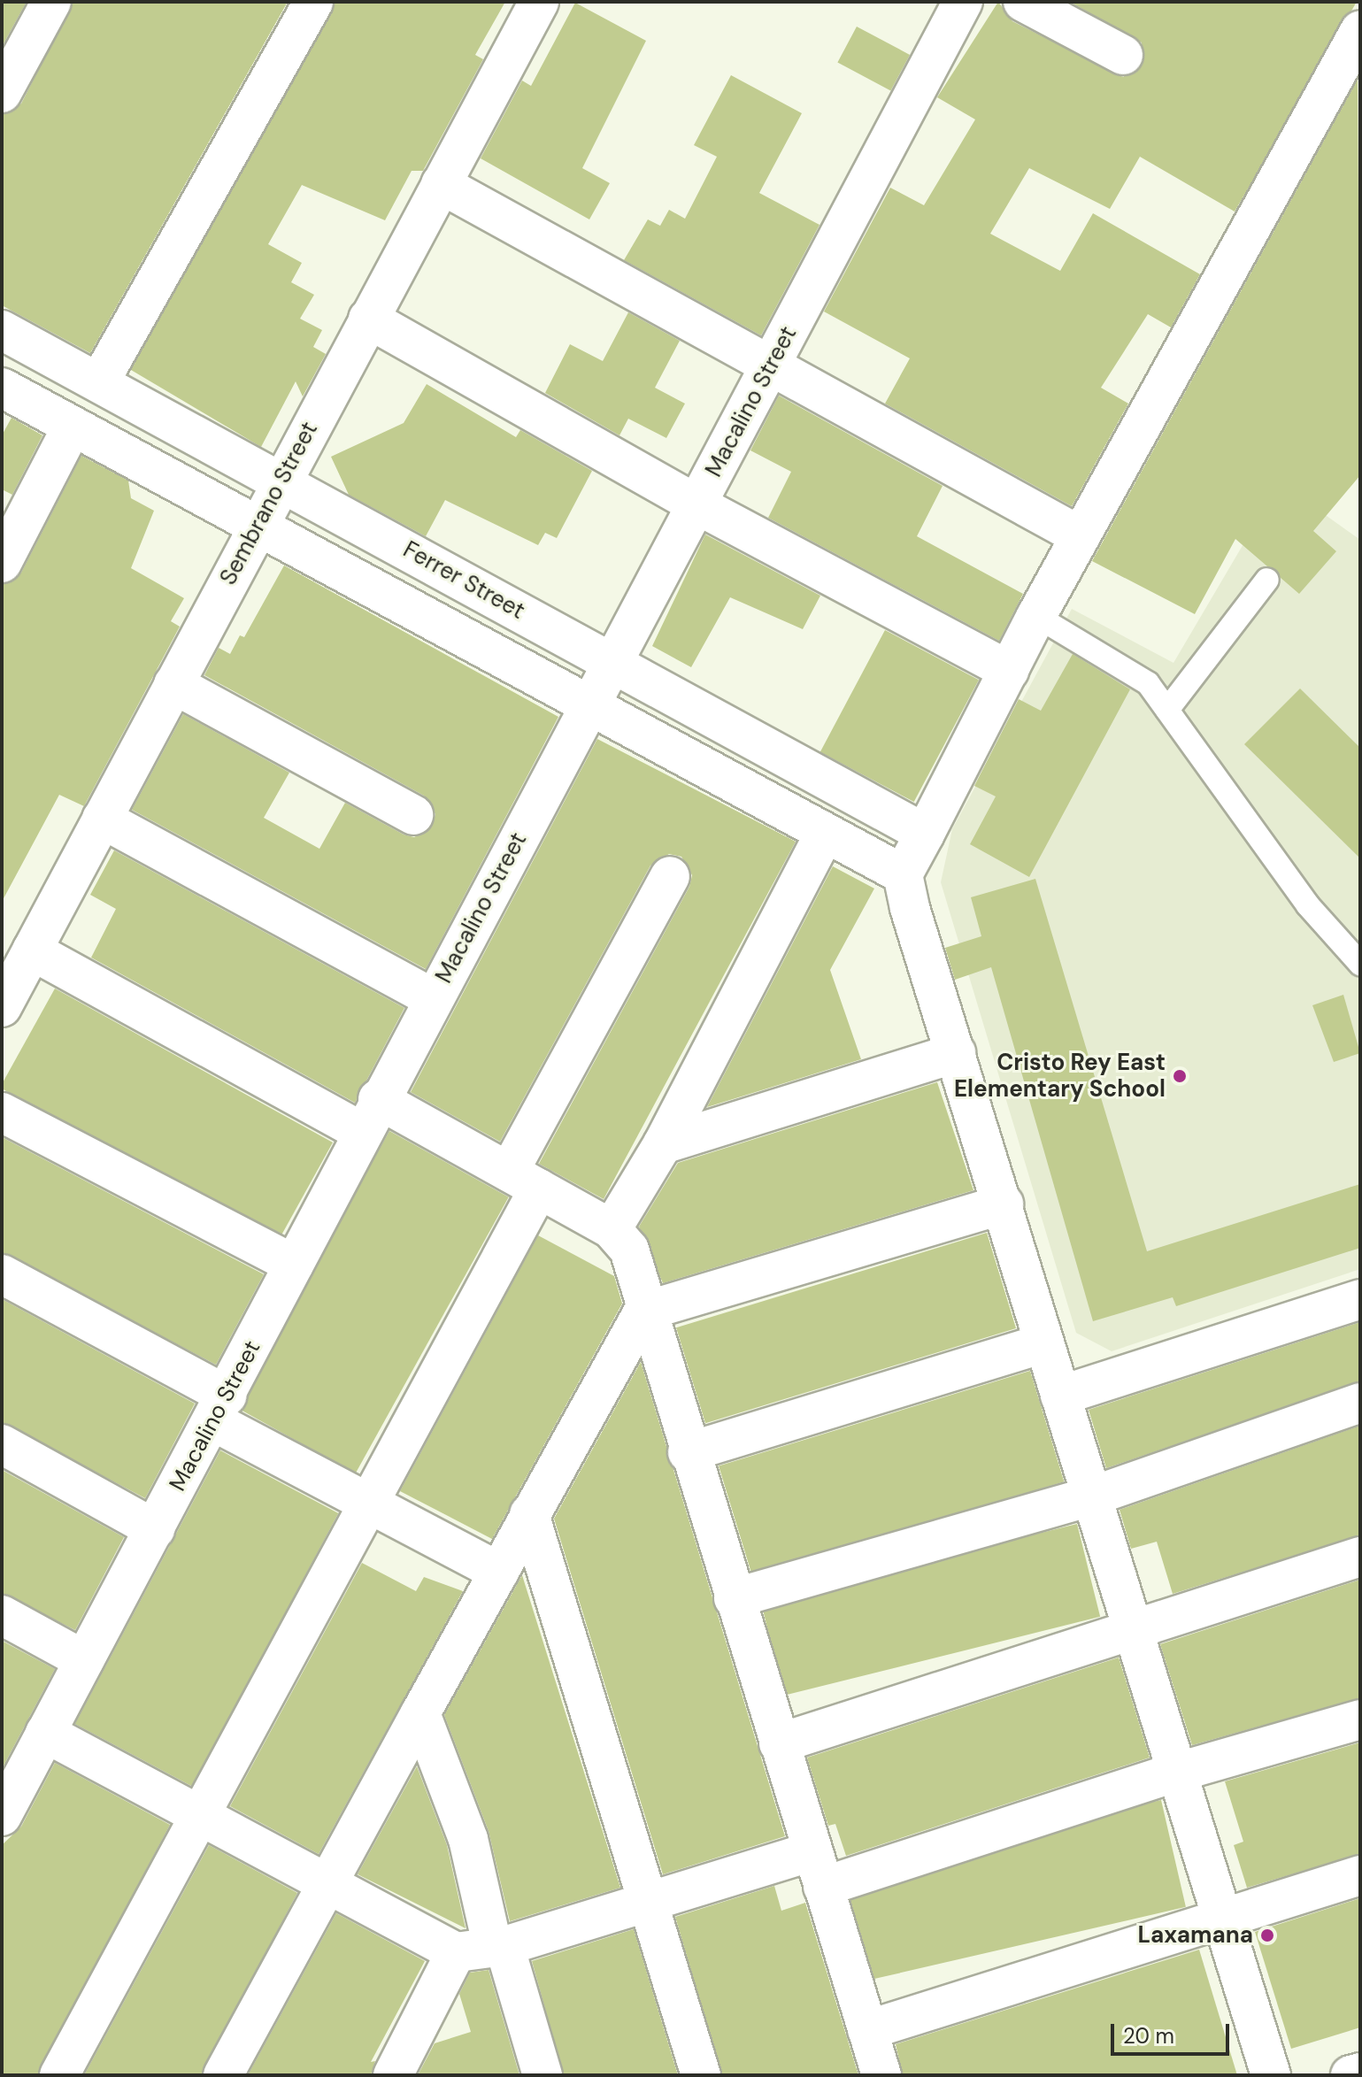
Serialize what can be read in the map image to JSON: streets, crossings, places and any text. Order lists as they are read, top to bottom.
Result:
{
  "streets": {
    "street": ["Macalino Street", "Sembrano Street", "Ferrer Street"]
  },
  "crossings": [
    ["Macalino Street", "Ferrer Street"],
    ["Sembrano Street", "Ferrer Street"]
  ],
  "places": ["Cristo Rey East Elementary School", "Laxamana"],
  "scale_bar": "20 m"
}
